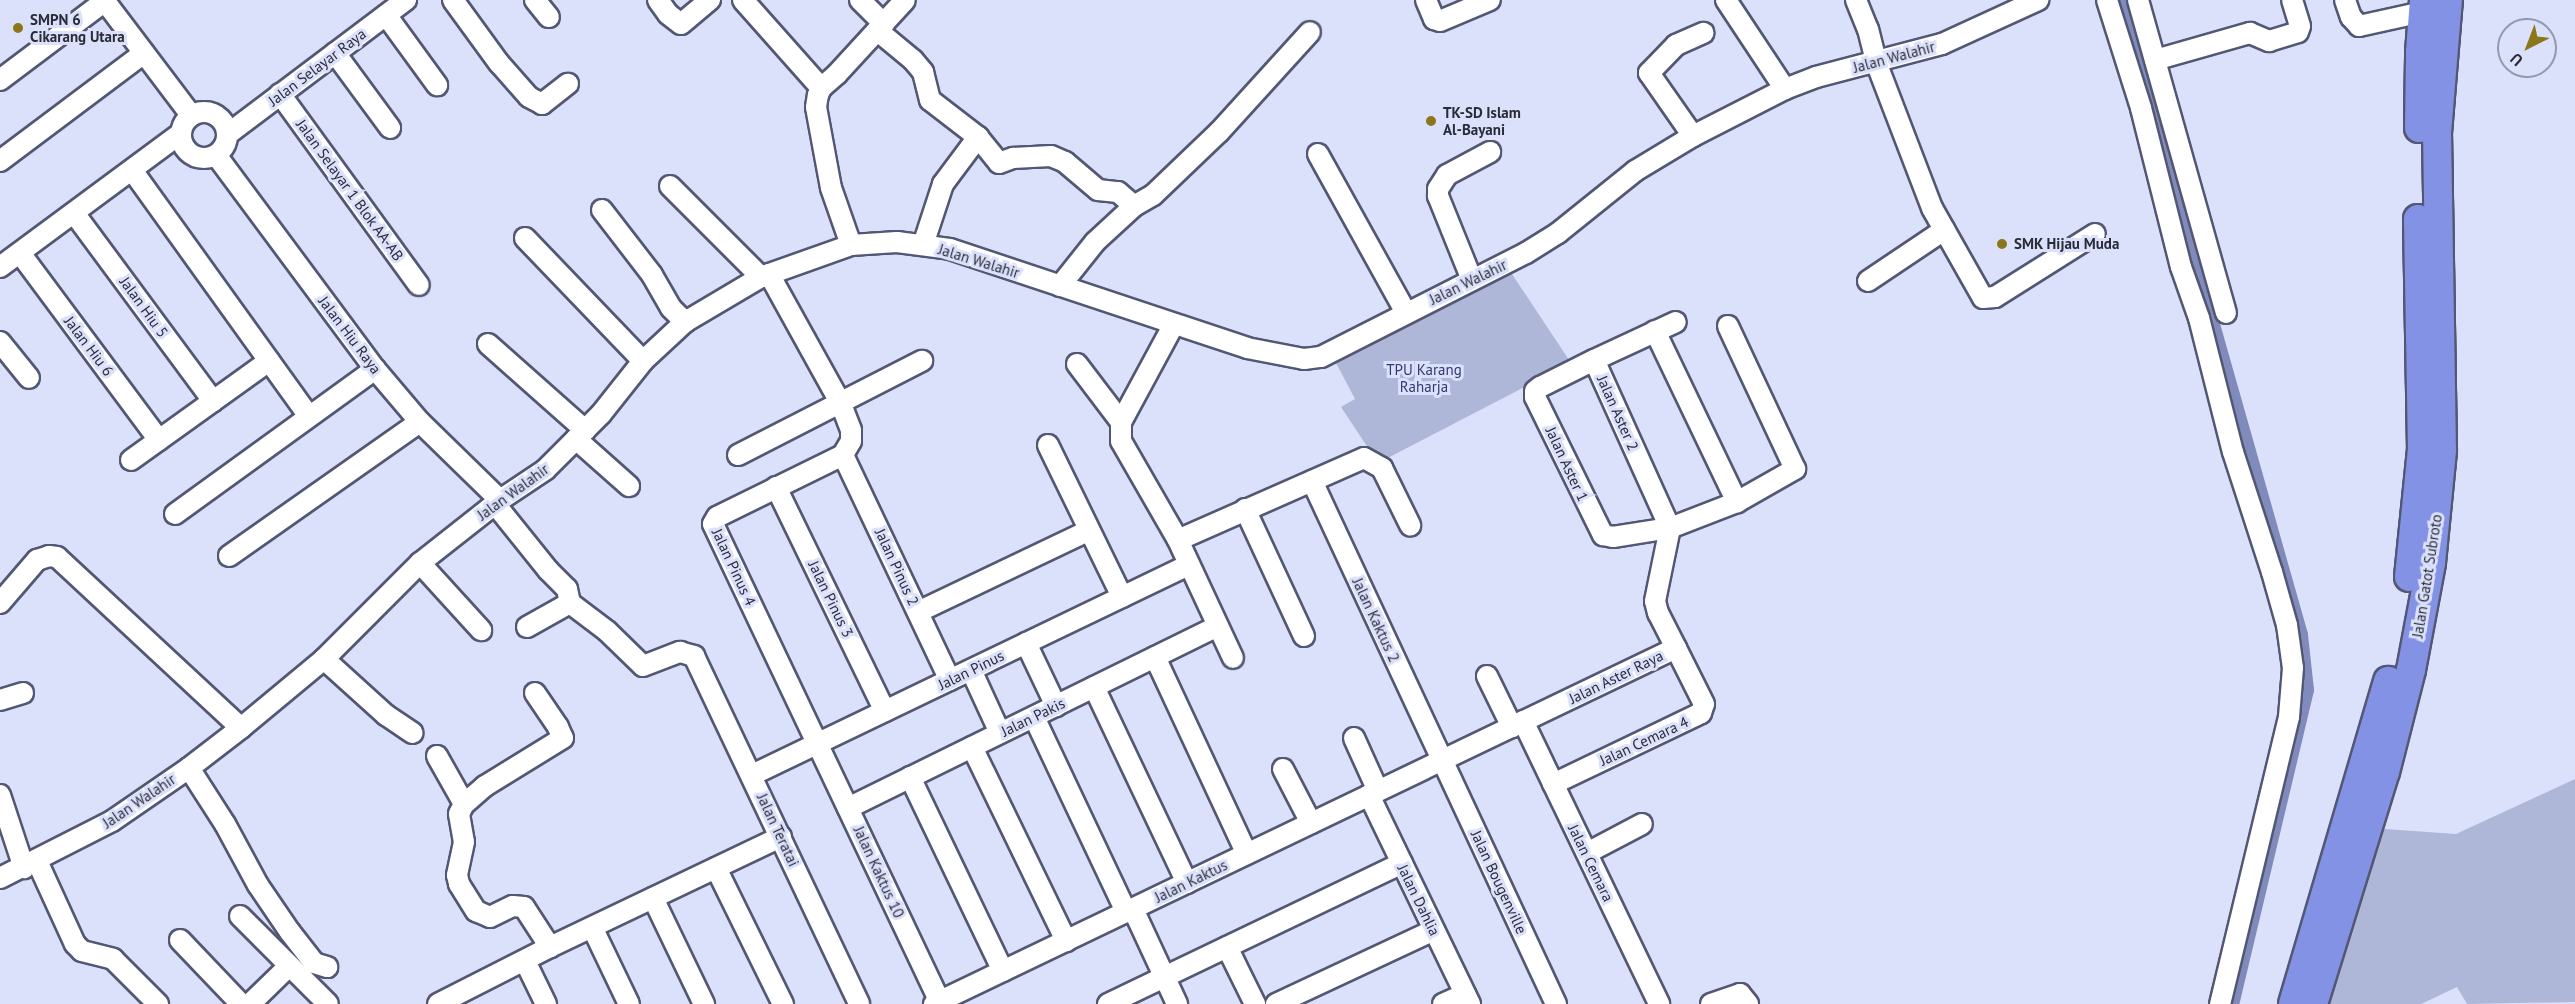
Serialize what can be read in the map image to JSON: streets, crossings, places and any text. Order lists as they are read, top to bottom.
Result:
{
  "streets": {
    "highway": ["Jalan Gatot Subroto"],
    "street": [
      "Jalan Walahir",
      "Jalan Selayar Raya",
      "Jalan Selayar 1 Blok AA-AB",
      "Jalan Hiu 5",
      "Jalan Hiu Raya",
      "Jalan Hiu 6",
      "Jalan Aster 2",
      "Jalan Aster 1",
      "Jalan Pinus 4",
      "Jalan Pinus 2",
      "Jalan Pinus 3",
      "Jalan Kaktus 2",
      "Jalan Pinus",
      "Jalan Aster Raya",
      "Jalan Pakis",
      "Jalan Cemara 4",
      "Jalan Teratai",
      "Jalan Cemara",
      "Jalan Kaktus 10",
      "Jalan Kaktus",
      "Jalan Bougenville",
      "Jalan Dahlia"
    ]
  },
  "crossings": [
    ["Jalan Walahir", "Jalan Hiu Raya"],
    ["Jalan Selayar Raya", "Jalan Selayar 1 Blok AA-AB"],
    ["Jalan Selayar Raya", "Jalan Hiu Raya"],
    ["Jalan Hiu Raya", "Jalan Teratai"],
    ["Jalan Aster 2", "Jalan Aster 1"],
    ["Jalan Aster 2", "Jalan Aster Raya"],
    ["Jalan Aster 1", "Jalan Aster Raya"],
    ["Jalan Pinus 4", "Jalan Pinus 2"],
    ["Jalan Pinus 4", "Jalan Pinus 3"],
    ["Jalan Pinus 4", "Jalan Pinus"],
    ["Jalan Pinus 4", "Jalan Kaktus 10"],
    ["Jalan Pinus 2", "Jalan Pinus"],
    ["Jalan Pinus 3", "Jalan Pinus"],
    ["Jalan Kaktus 2", "Jalan Aster Raya"],
    ["Jalan Kaktus 2", "Jalan Kaktus"],
    ["Jalan Kaktus 2", "Jalan Bougenville"],
    ["Jalan Pinus", "Jalan Teratai"],
    ["Jalan Pinus", "Jalan Kaktus 10"],
    ["Jalan Aster Raya", "Jalan Cemara 4"],
    ["Jalan Aster Raya", "Jalan Cemara"],
    ["Jalan Aster Raya", "Jalan Kaktus"],
    ["Jalan Aster Raya", "Jalan Bougenville"],
    ["Jalan Pakis", "Jalan Kaktus 10"],
    ["Jalan Cemara 4", "Jalan Cemara"],
    ["Jalan Kaktus 10", "Jalan Kaktus"],
    ["Jalan Kaktus", "Jalan Bougenville"],
    ["Jalan Kaktus", "Jalan Dahlia"]
  ],
  "parks": ["TPU Karang Raharja"],
  "places": ["SMPN 6 Cikarang Utara", "TK-SD Islam Al-Bayani", "SMK Hijau Muda"],
  "north": "bottom left"
}
